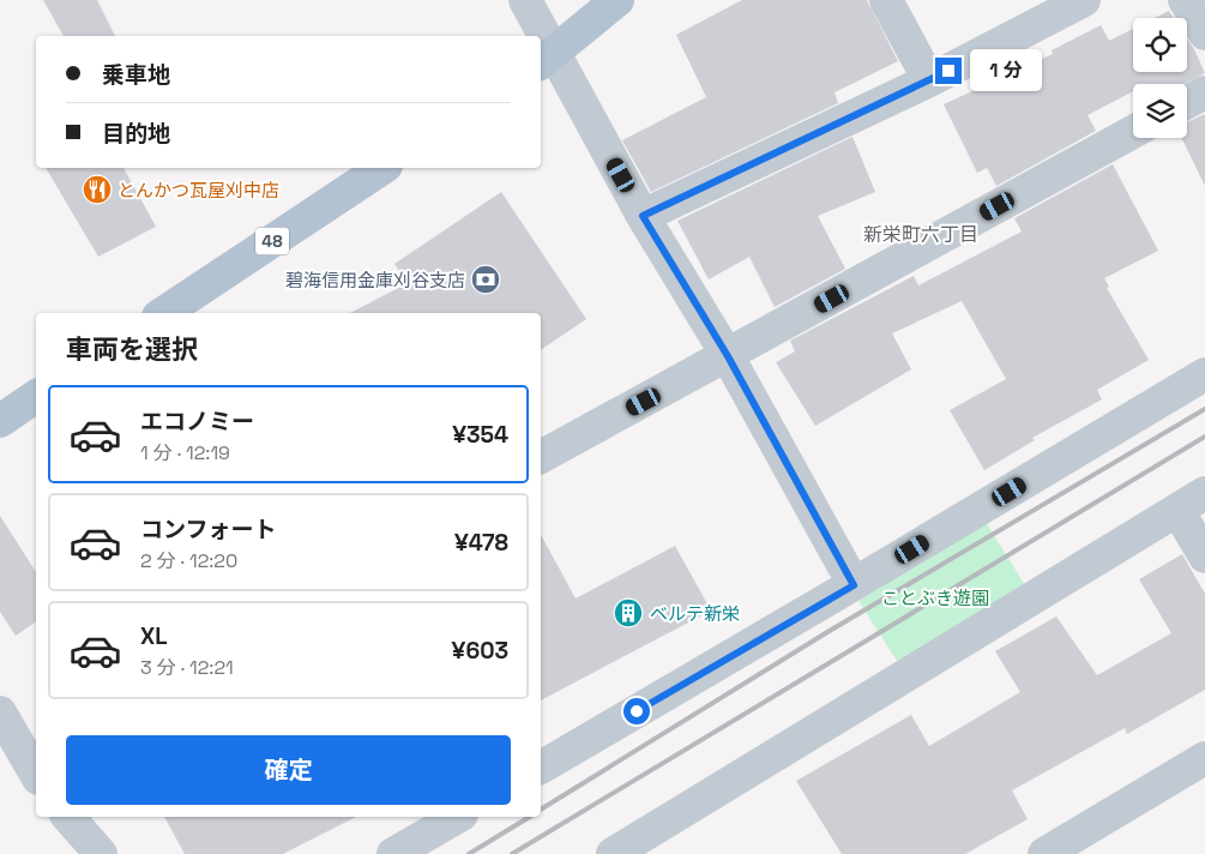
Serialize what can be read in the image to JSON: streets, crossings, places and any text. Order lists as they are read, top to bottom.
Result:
{
  "streets": {
    "main road": ["48"]
  },
  "districts": ["新栄町六丁目"],
  "parks": ["ことぶき遊園"],
  "places": {
    "restaurant": ["とんかつ瓦屋刈中店"],
    "bank": ["碧海信用金庫刈谷支店"],
    "building": ["ベルテ新栄"]
  },
  "page": {
    "banner": ["乗車地", "目的地"],
    "bubble": "1 分",
    "heading": "車両を選択",
    "list": [
      {
        "name": "エコノミー",
        "note": "1 分 · 12:19",
        "value": "¥354"
      },
      {
        "name": "コンフォート",
        "note": "2 分 · 12:20",
        "value": "¥478"
      },
      {
        "name": "XL",
        "note": "3 分 · 12:21",
        "value": "¥603"
      }
    ],
    "buttons": "確定"
  }
}
